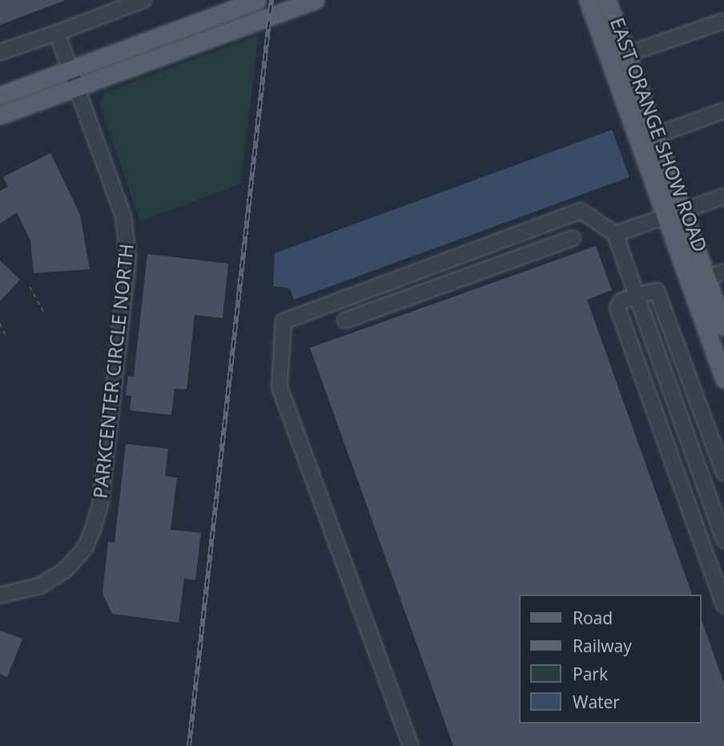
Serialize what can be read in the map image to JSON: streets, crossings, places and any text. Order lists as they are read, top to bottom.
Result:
{
  "streets": {
    "main road": ["EAST ORANGE SHOW ROAD"],
    "street": ["PARKCENTER CIRCLE NORTH"]
  },
  "legend": [
    "Road",
    "Railway",
    "Park",
    "Water"
  ]
}
